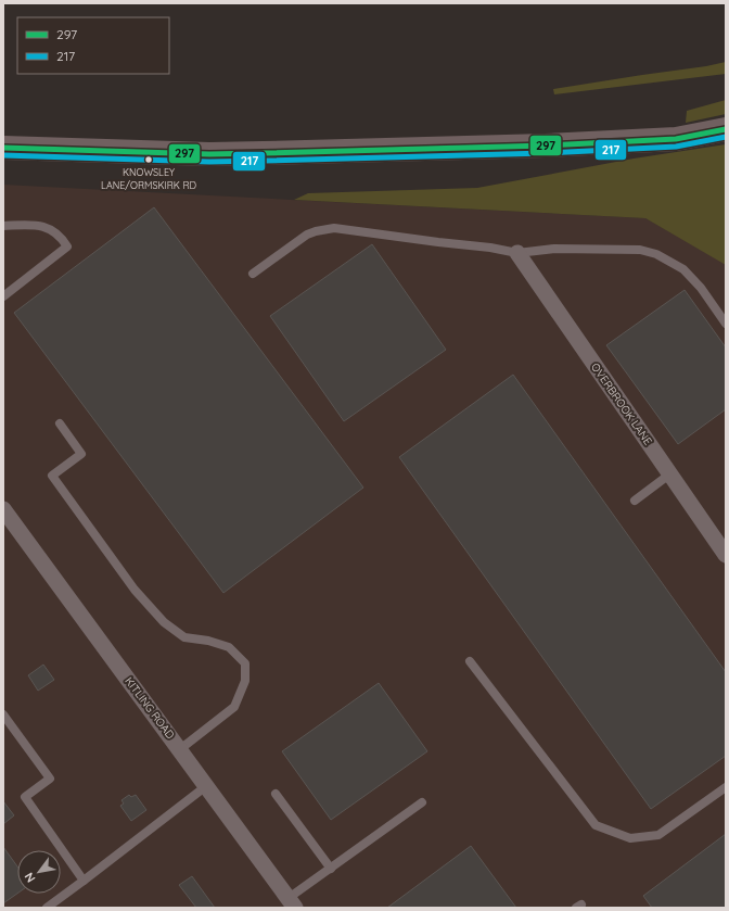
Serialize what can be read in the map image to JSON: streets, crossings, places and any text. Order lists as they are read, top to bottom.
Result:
{
  "streets": {
    "street": ["OVERBROOK LANE", "KITLING ROAD"]
  },
  "places": ["KNOWSLEY LANE/ORMSKIRK RD"],
  "lines": ["transit line 297", "transit line 217"],
  "legend": ["297", "217"],
  "north": "bottom left"
}
